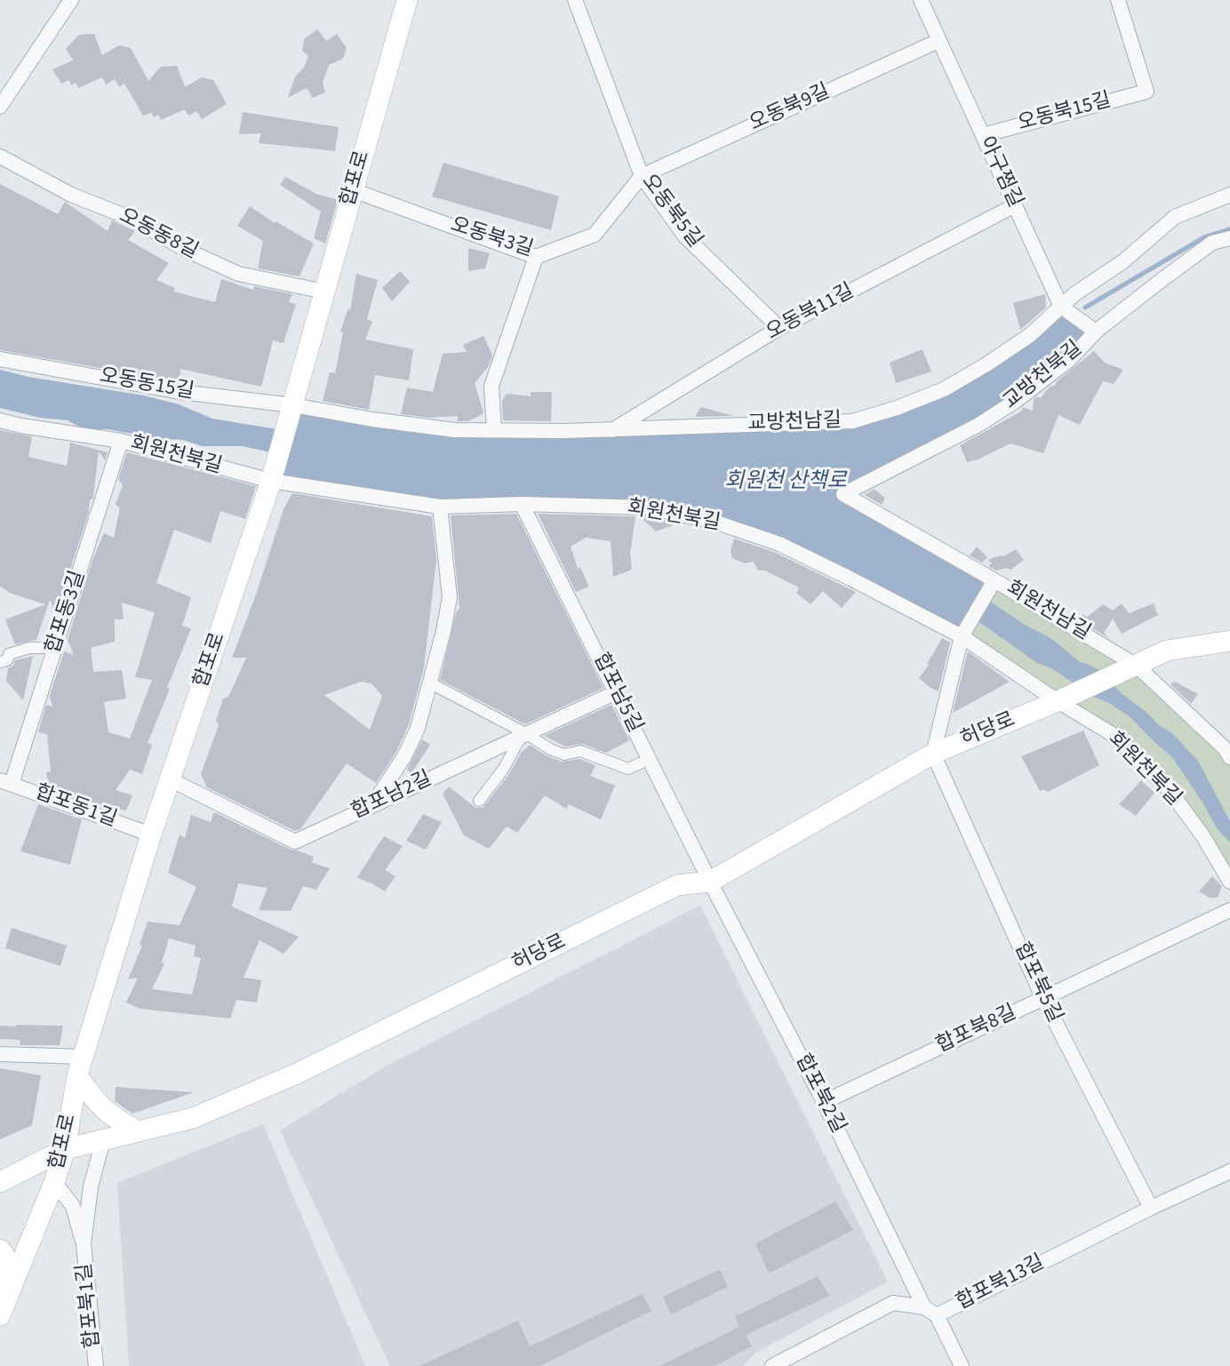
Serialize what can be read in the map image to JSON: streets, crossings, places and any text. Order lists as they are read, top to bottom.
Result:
{
  "streets": {
    "main road": ["합포로", "허당로"],
    "street": [
      "오동북9길",
      "오동북15길",
      "아구찜길",
      "오동북5길",
      "오동동8길",
      "오동북3길",
      "오동북11길",
      "교방천북길",
      "오동동15길",
      "교방천남길",
      "회원천북길",
      "회원천남길",
      "합포동3길",
      "합포남5길",
      "합포남2길",
      "합포동1길",
      "합포북5길",
      "합포북8길",
      "합포북2길",
      "합포북13길",
      "합포북1길"
    ]
  },
  "crossings": [
    ["오동북9길", "아구찜길"],
    ["오동북9길", "오동북5길"],
    ["오동북9길", "오동북3길"],
    ["오동북15길", "아구찜길"],
    ["아구찜길", "오동북11길"],
    ["아구찜길", "교방천북길"],
    ["아구찜길", "교방천남길"],
    ["합포로", "오동동8길"],
    ["합포로", "오동북3길"],
    ["합포로", "오동동15길"],
    ["합포로", "교방천남길"],
    ["합포로", "회원천북길"],
    ["합포로", "허당로"],
    ["합포로", "합포남2길"],
    ["합포로", "합포동1길"],
    ["오동북5길", "오동북3길"],
    ["오동북5길", "오동북11길"],
    ["오동북11길", "교방천남길"],
    ["교방천북길", "회원천남길"],
    ["오동동15길", "교방천남길"],
    ["회원천북길", "합포동3길"],
    ["회원천북길", "합포남5길"],
    ["회원천북길", "허당로"],
    ["회원천남길", "허당로"],
    ["합포동3길", "합포동1길"],
    ["합포남5길", "허당로"],
    ["합포남5길", "합포남2길"],
    ["합포남5길", "합포북2길"],
    ["허당로", "합포북5길"],
    ["허당로", "합포북2길"],
    ["합포북5길", "합포북8길"],
    ["합포북5길", "합포북13길"],
    ["합포북8길", "합포북2길"],
    ["합포북2길", "합포북13길"]
  ],
  "water": ["회원천 산책로"]
}
